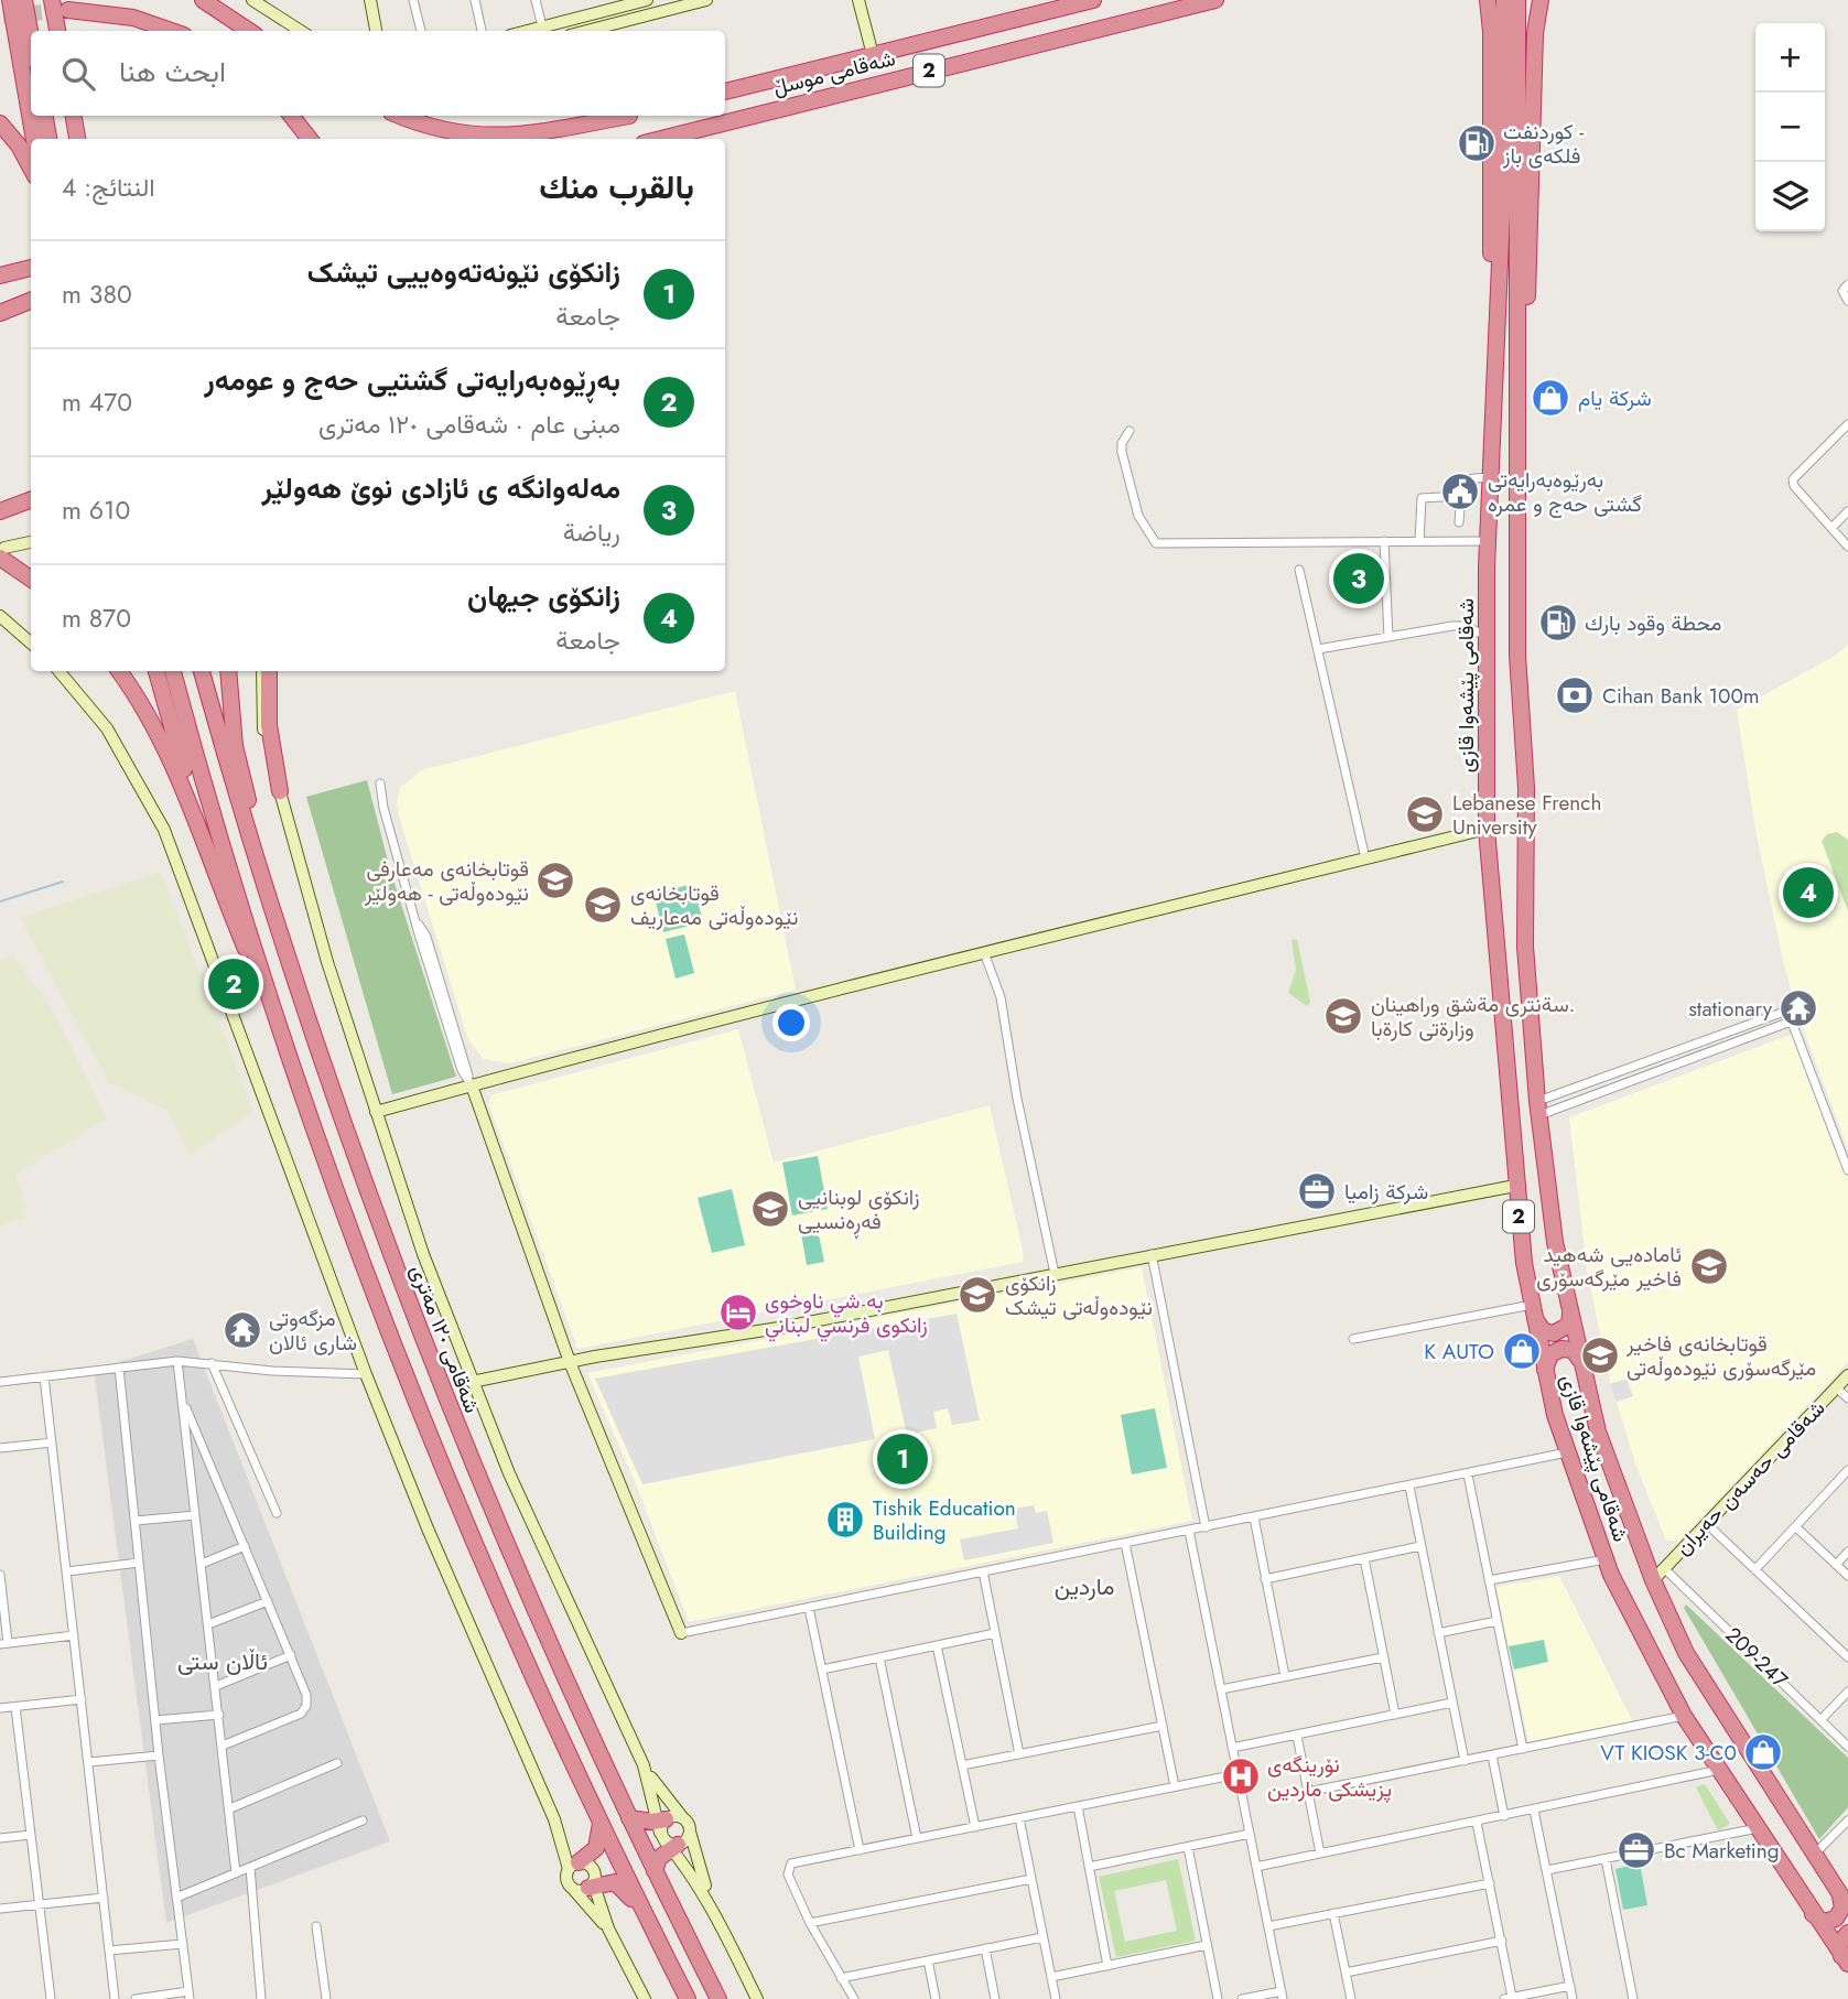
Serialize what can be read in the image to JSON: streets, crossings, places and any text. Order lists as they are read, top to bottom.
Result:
{
  "streets": {
    "highway": [
      "2",
      "شەقامی موسڵ",
      "شەقامی پێشەوا قازی",
      "شەقامی ١٢٠ مەتری"
    ],
    "street": ["شەقامی حەسەن حەیران", "209-247"]
  },
  "crossings": [
    ["شەقامی پێشەوا قازی", "شەقامی حەسەن حەیران"],
    ["شەقامی حەسەن حەیران", "209-247"]
  ],
  "districts": ["ماردین", "ئاڵان ستی"],
  "places": {
    "fuel station": ["كوردنفت - فلكه‌ی باز", "محطة وقود بارك"],
    "shop": ["شرکة یام", "K AUTO", "VT KIOSK 3-C0"],
    "public building": ["بەرێوەبەرایەتی گشتی حەج و عمرە"],
    "bank": ["Cihan Bank 100m"],
    "school or university": [
      "Lebanese French University",
      "قوتابخانەی مەعارفی نێودەوڵەتی - هەولێر",
      "قوتابخانەی نێودەوڵەتی مەعاریف",
      "سةنترى مةشق وراهينان. وزارةتى كارةبا",
      "زانکۆی لوبنانیی فەڕەنسیی",
      "ئامادەیی شەهید فاخیر مێرگەسۆری",
      "زانکۆی نێودەوڵەتی تیشک",
      "قوتابخانەی فاخیر مێرگەسۆری نێودەوڵەتی"
    ],
    "temple": ["stationary", "مزگەوتی شاری ئالان"],
    "office": ["شركة زاميا", "Bc Marketing"],
    "hotel": ["به شي ناوخوى زانكوى فرنسي لبناني"],
    "building": ["Tishik Education Building"],
    "hospital": ["نۆرینگەی پزیشکی ماردین"]
  },
  "page": {
    "map_buttons": ["+", "−"],
    "search": "ابحث هنا",
    "heading": ["بالقرب منك", "النتائج: 4"],
    "list": [
      {
        "mark": "1",
        "name": "زانکۆی نێونەتەوەییی تیشک",
        "note": "جامعة",
        "value": "380 m"
      },
      {
        "mark": "2",
        "name": "بەڕێوەبەرایەتی گشتیی حەج و عومەر",
        "note": "مبنى عام · شەقامی ١٢٠ مەتری",
        "value": "470 m"
      },
      {
        "mark": "3",
        "name": "مەلەوانگە ی ئازادی نوێ هەولێر",
        "note": "رياضة",
        "value": "610 m"
      },
      {
        "mark": "4",
        "name": "زانکۆی جیھان",
        "note": "جامعة",
        "value": "870 m"
      }
    ],
    "pins": [
      "3",
      "4",
      "2",
      "1"
    ]
  }
}
